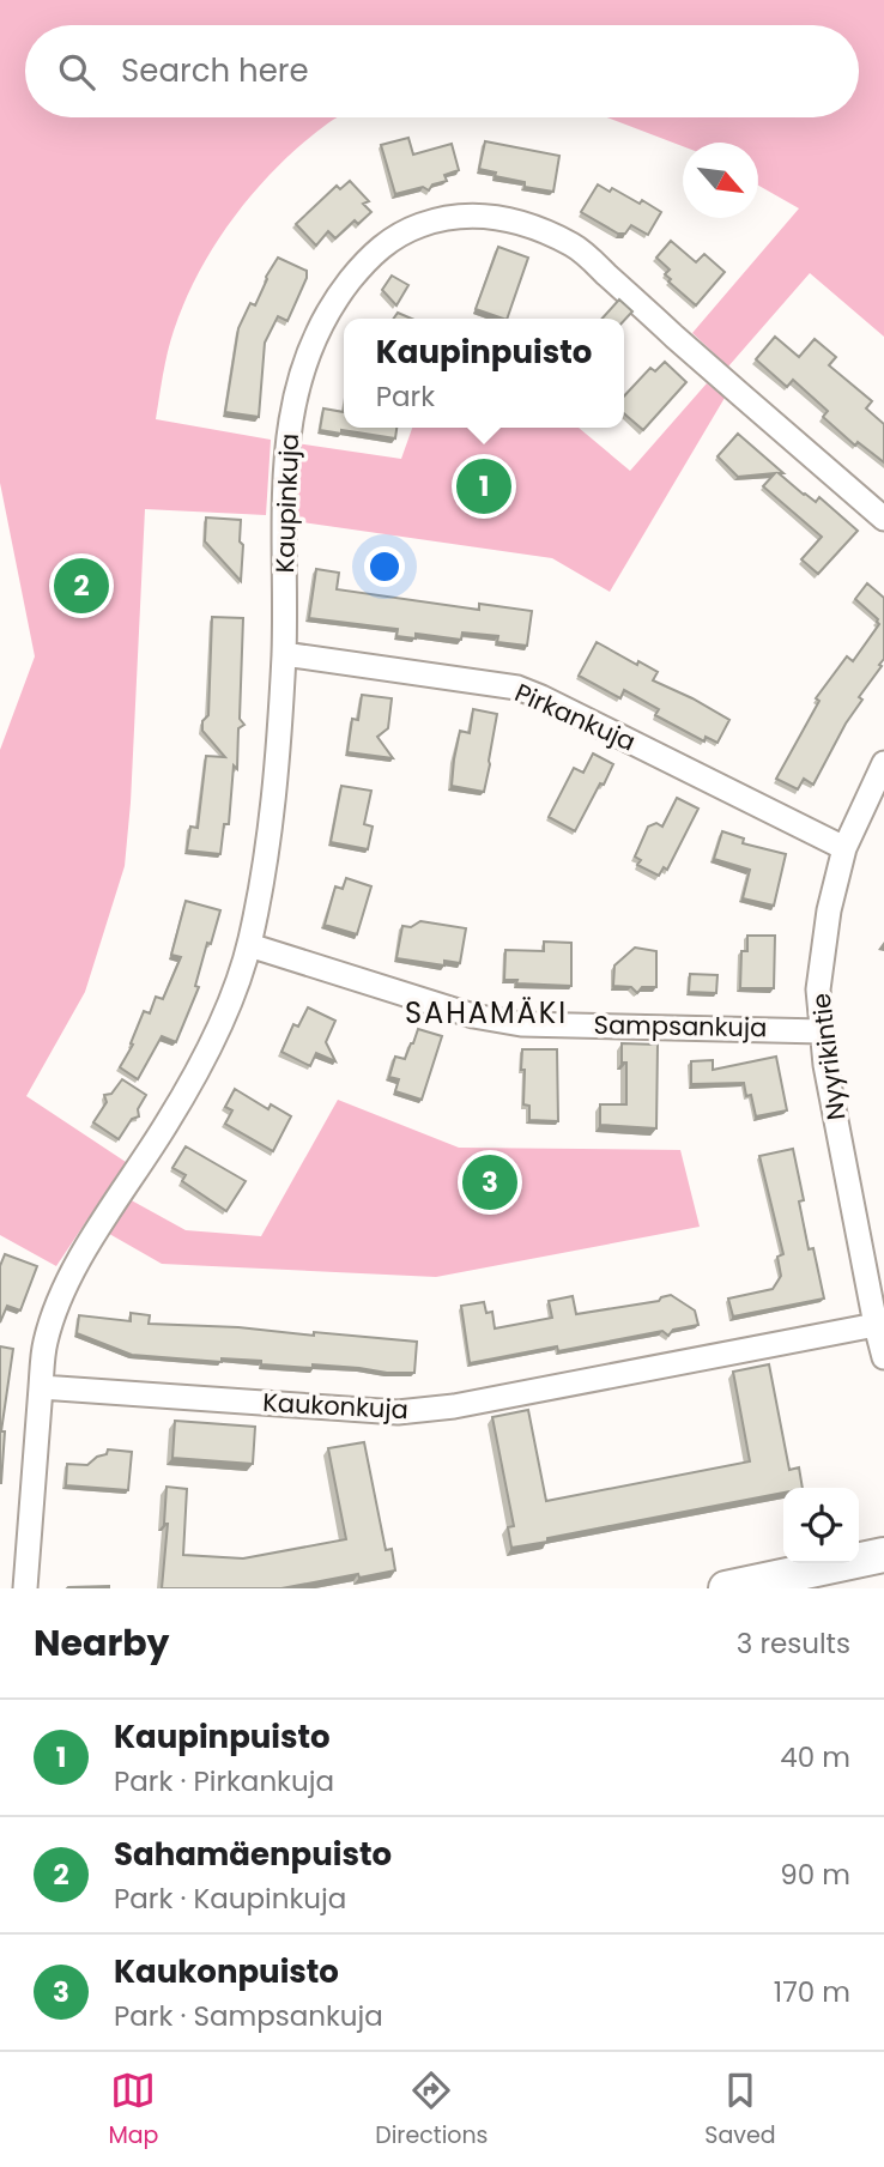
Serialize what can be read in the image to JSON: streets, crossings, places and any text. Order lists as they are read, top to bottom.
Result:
{
  "streets": {
    "street": [
      "Kaupinkuja",
      "Pirkankuja",
      "Sampsankuja",
      "Nyyrikintie",
      "Kaukonkuja"
    ]
  },
  "crossings": [
    ["Kaupinkuja", "Pirkankuja"],
    ["Kaupinkuja", "Sampsankuja"],
    ["Kaupinkuja", "Kaukonkuja"],
    ["Pirkankuja", "Nyyrikintie"],
    ["Sampsankuja", "Nyyrikintie"],
    ["Nyyrikintie", "Kaukonkuja"]
  ],
  "districts": ["SAHAMÄKI"],
  "north": "bottom right",
  "page": {
    "search": "Search here",
    "popup": ["Kaupinpuisto", "Park"],
    "pins": ["1", "2", "3"],
    "heading": ["Nearby", "3 results"],
    "list": [
      {
        "mark": "1",
        "name": "Kaupinpuisto",
        "note": "Park · Pirkankuja",
        "value": "40 m"
      },
      {
        "mark": "2",
        "name": "Sahamäenpuisto",
        "note": "Park · Kaupinkuja",
        "value": "90 m"
      },
      {
        "mark": "3",
        "name": "Kaukonpuisto",
        "note": "Park · Sampsankuja",
        "value": "170 m"
      }
    ],
    "nav": ["Map", "Directions", "Saved"]
  }
}
